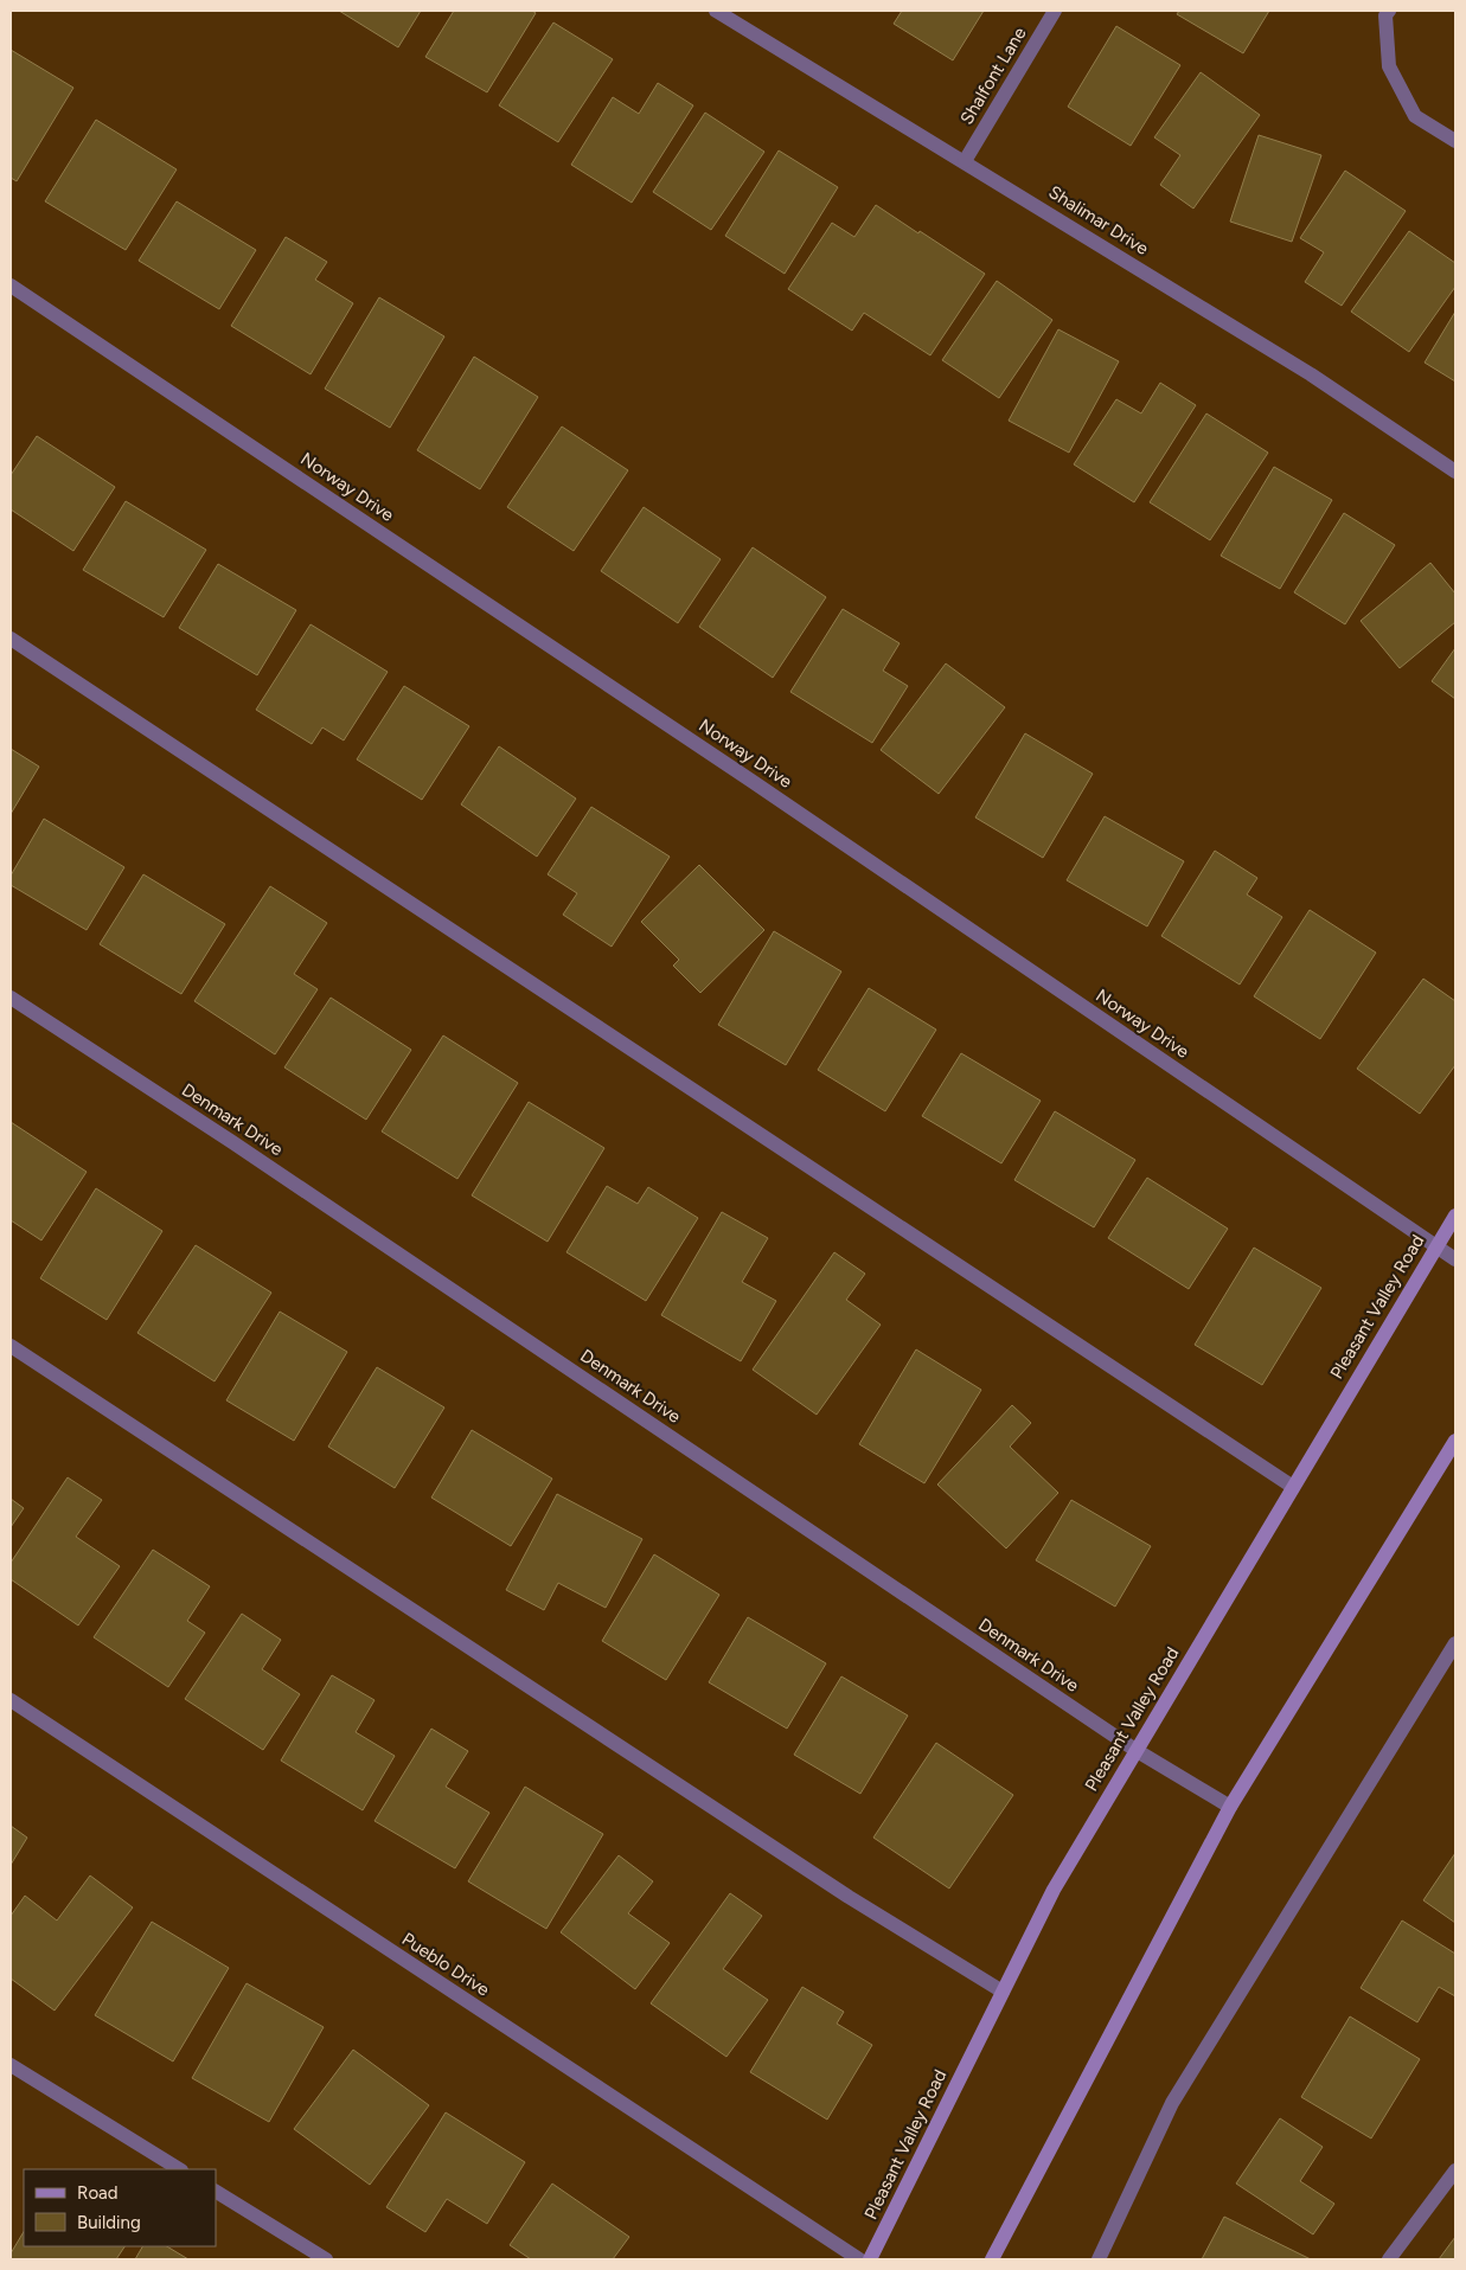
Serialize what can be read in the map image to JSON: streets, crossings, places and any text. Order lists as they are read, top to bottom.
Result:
{
  "streets": {
    "main road": ["Pleasant Valley Road"],
    "street": [
      "Shalfont Lane",
      "Shalimar Drive",
      "Norway Drive",
      "Denmark Drive",
      "Pueblo Drive"
    ]
  },
  "crossings": [
    ["Shalfont Lane", "Shalimar Drive"],
    ["Norway Drive", "Pleasant Valley Road"],
    ["Denmark Drive", "Pleasant Valley Road"]
  ],
  "legend": ["Road", "Building"]
}
